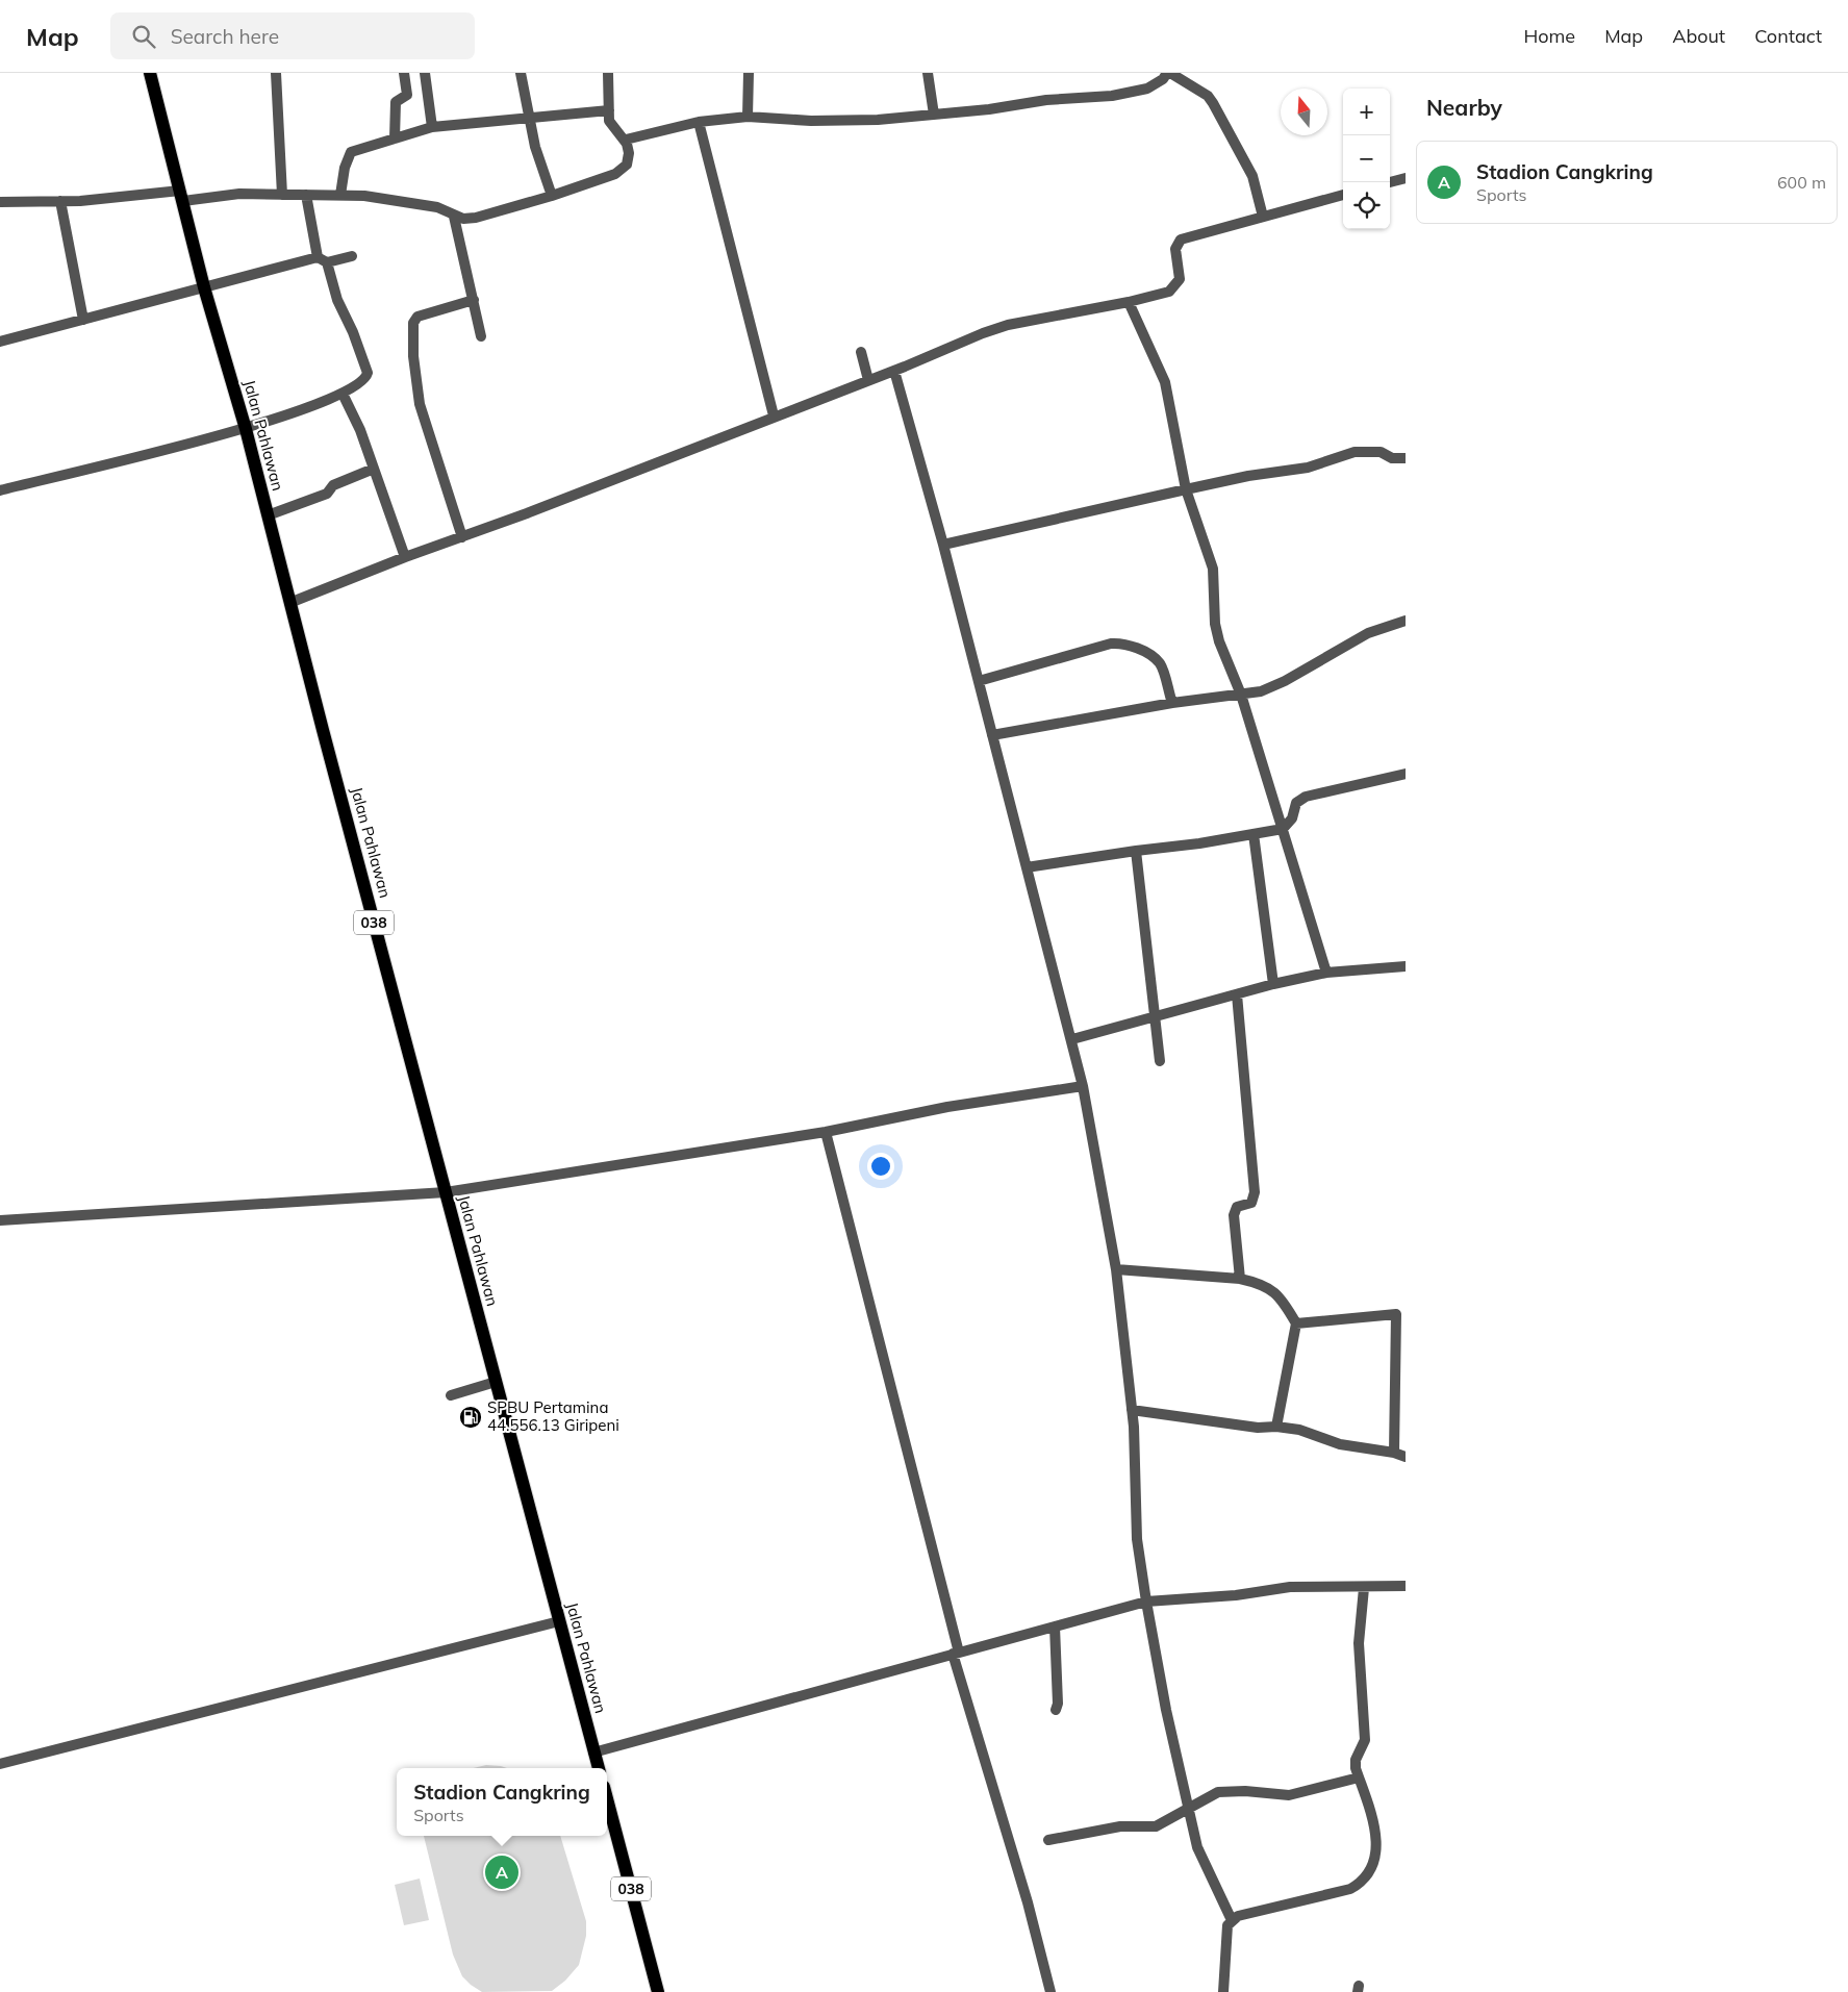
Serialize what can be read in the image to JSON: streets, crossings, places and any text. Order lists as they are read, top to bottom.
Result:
{
  "streets": {
    "main road": ["Jalan Pahlawan", "038"]
  },
  "places": {
    "fuel station": ["SPBU Pertamina 44.556.13 Giripeni"]
  },
  "north": "top",
  "page": {
    "header": "Map",
    "search": "Search here",
    "nav": [
      "Home",
      "Map",
      "About",
      "Contact"
    ],
    "heading": "Nearby",
    "map_buttons": ["+", "−"],
    "list": [
      {
        "mark": "A",
        "name": "Stadion Cangkring",
        "note": "Sports",
        "value": "600 m"
      }
    ],
    "popup": ["Stadion Cangkring", "Sports"],
    "pins": "A"
  }
}
